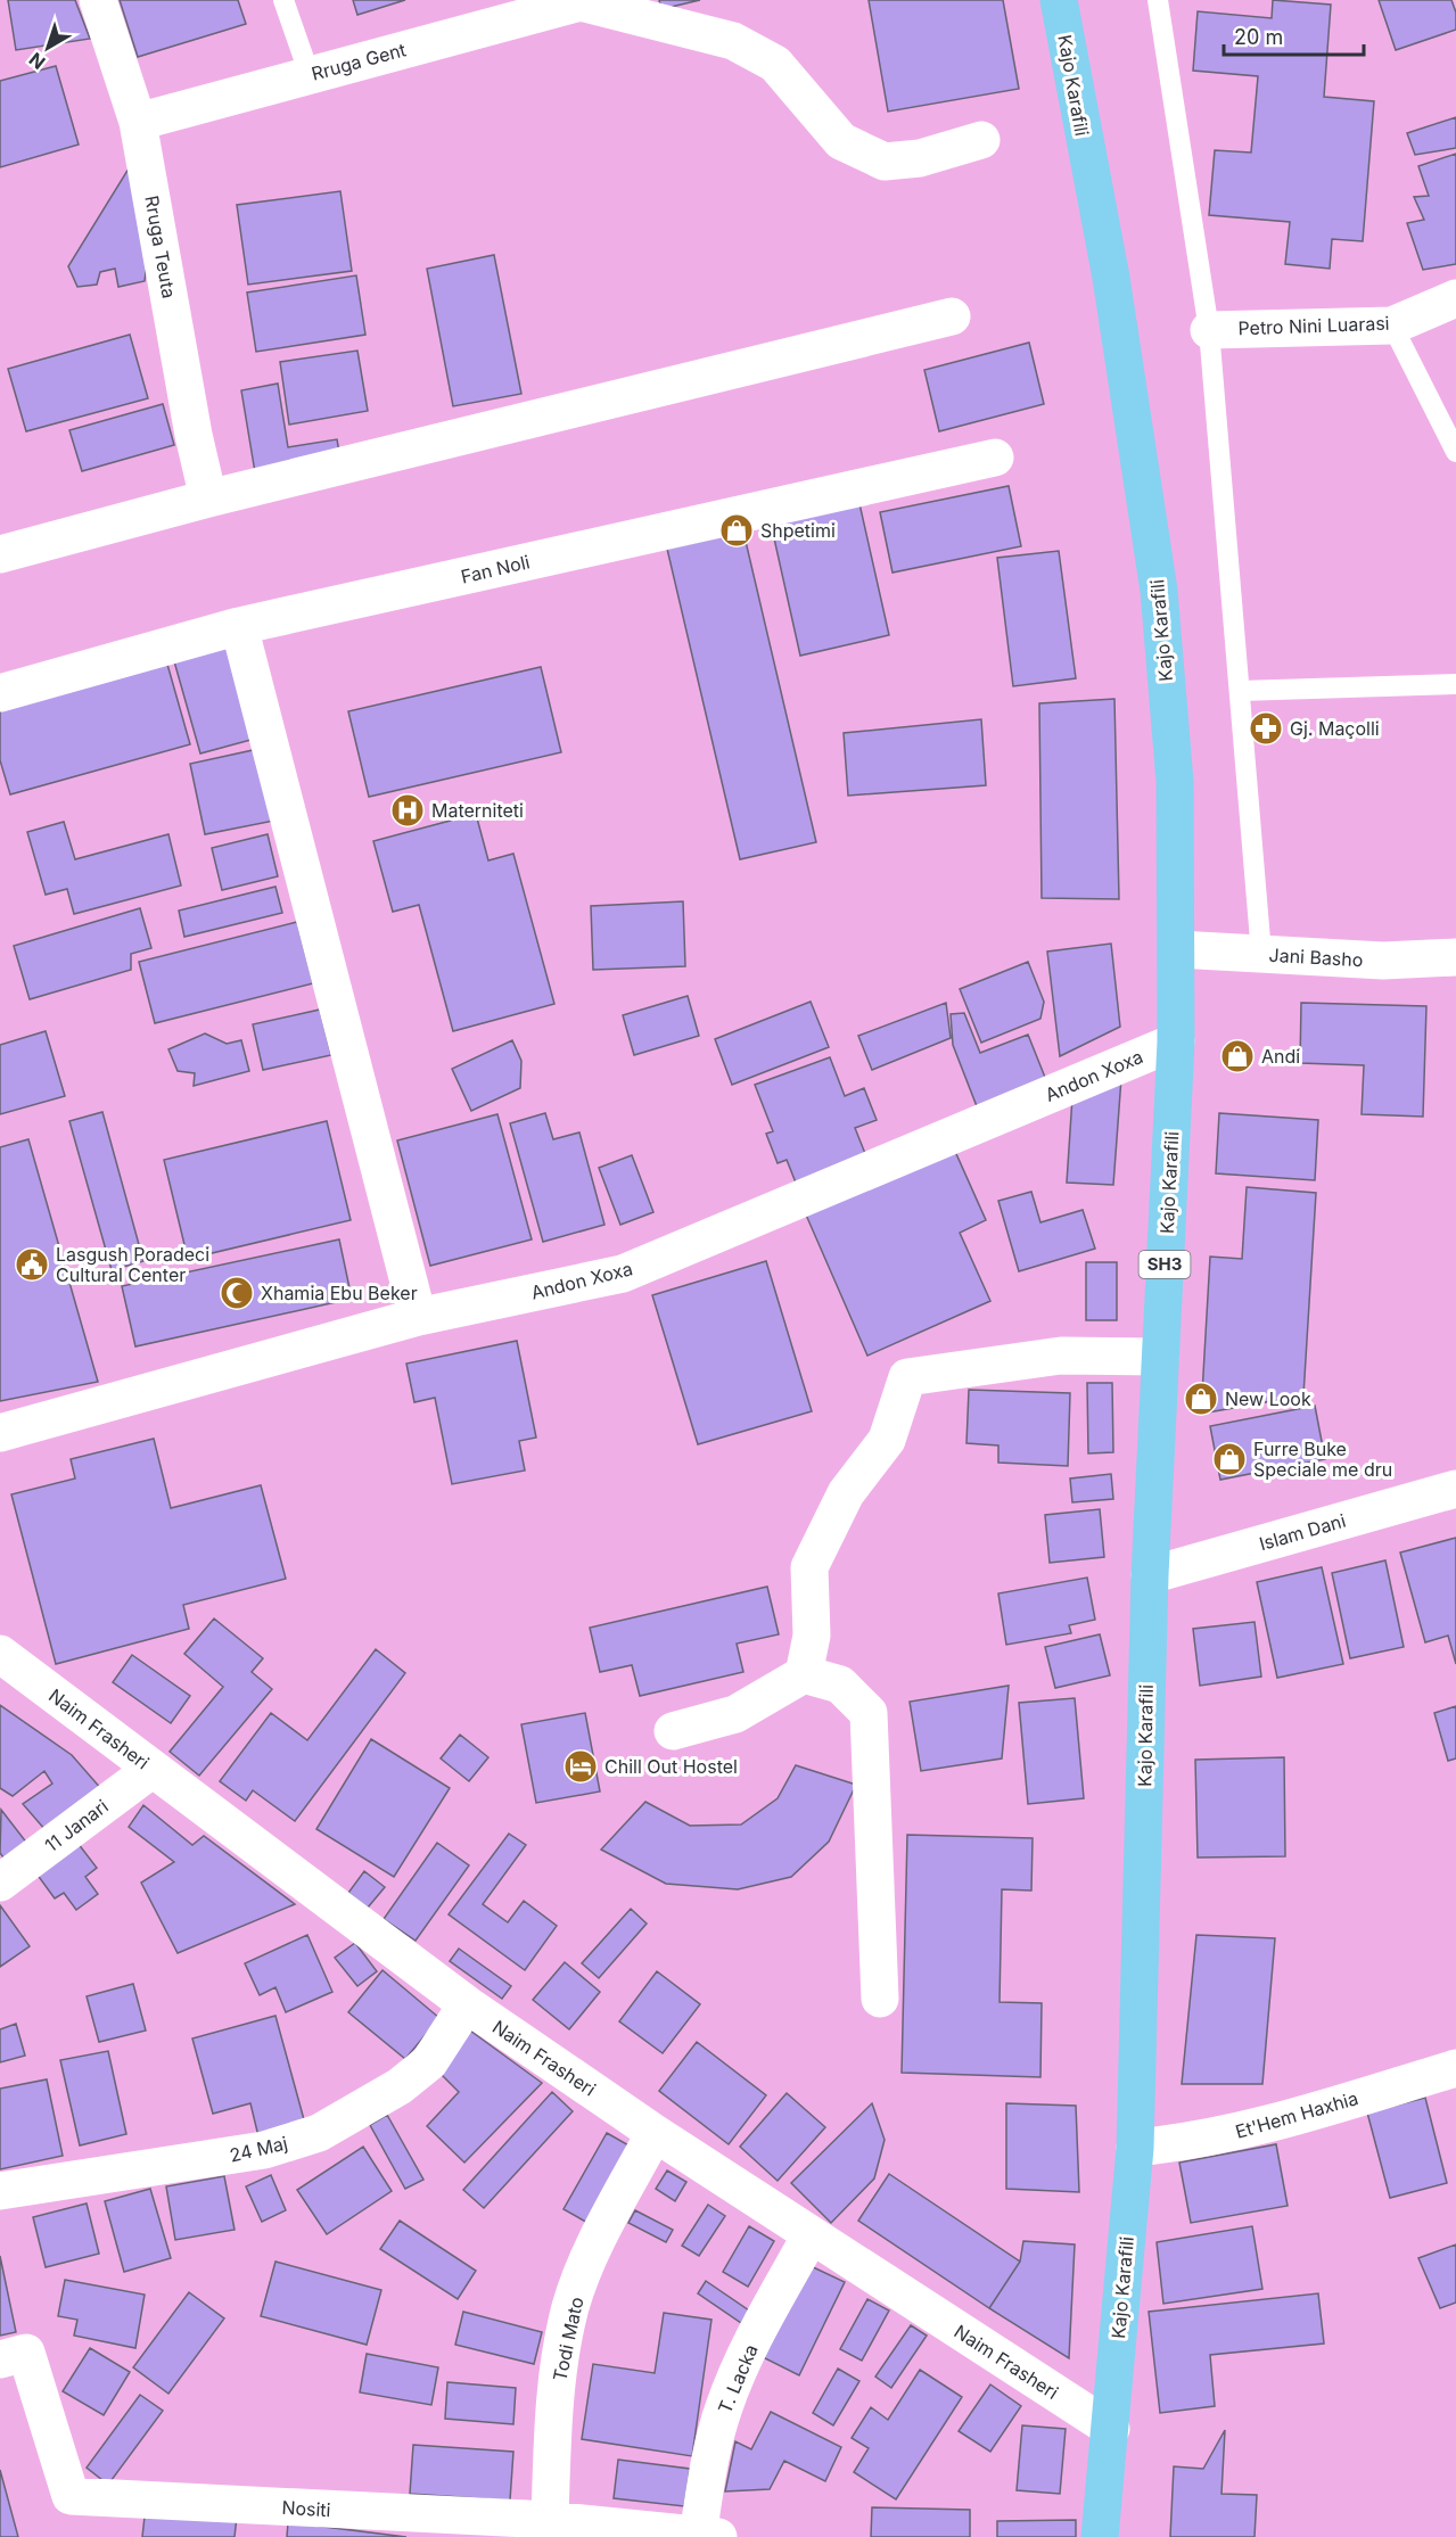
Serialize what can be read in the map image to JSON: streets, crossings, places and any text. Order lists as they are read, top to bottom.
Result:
{
  "streets": {
    "main road": ["Kajo Karafili", "SH3"],
    "street": [
      "Rruga Gent",
      "Rruga Teuta",
      "Petro Nini Luarasi",
      "Fan Noli",
      "Jani Basho",
      "Andon Xoxa",
      "Islam Dani",
      "Naim Frasheri",
      "11 Janari",
      "Et'Hem Haxhia",
      "24 Maj",
      "Todi Mato",
      "T. Lacka",
      "Nositi"
    ]
  },
  "crossings": [
    ["Rruga Gent", "Rruga Teuta"],
    ["Kajo Karafili", "Jani Basho"],
    ["Kajo Karafili", "Andon Xoxa"],
    ["Kajo Karafili", "Islam Dani"],
    ["Kajo Karafili", "Naim Frasheri"],
    ["Kajo Karafili", "Et'Hem Haxhia"],
    ["Naim Frasheri", "11 Janari"],
    ["Naim Frasheri", "24 Maj"],
    ["Naim Frasheri", "Todi Mato"],
    ["Naim Frasheri", "T. Lacka"],
    ["Todi Mato", "Nositi"],
    ["T. Lacka", "Nositi"]
  ],
  "places": {
    "shop": [
      "Shpetimi",
      "Andi",
      "New Look",
      "Furre Buke Speciale me dru"
    ],
    "pharmacy": ["Gj. Maçolli"],
    "hospital": ["Materniteti"],
    "public building": ["Lasgush Poradeci Cultural Center"],
    "mosque": ["Xhamia Ebu Beker"],
    "hotel": ["Chill Out Hostel"]
  },
  "scale_bar": "20 m",
  "north": "bottom left"
}
